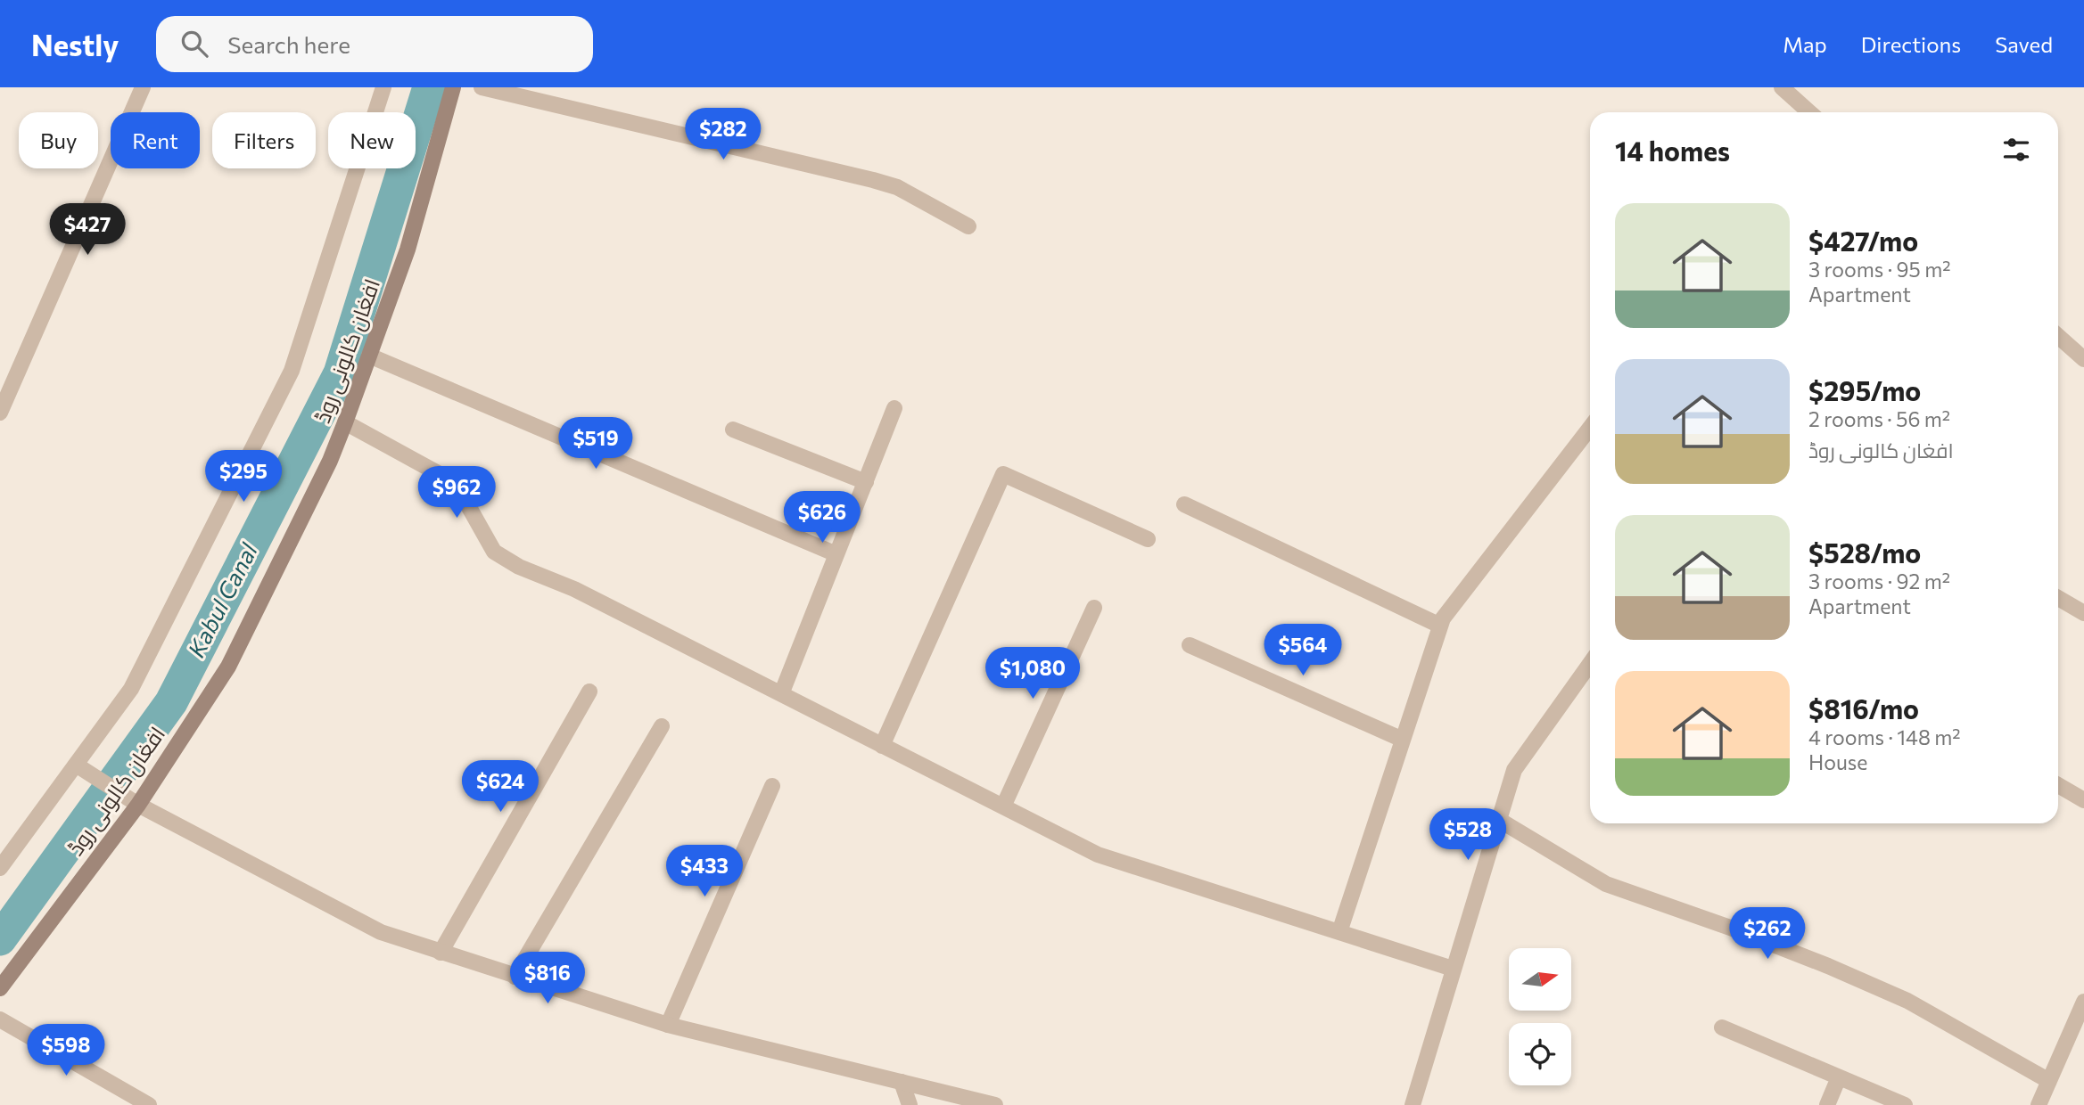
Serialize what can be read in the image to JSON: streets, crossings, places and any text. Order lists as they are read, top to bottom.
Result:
{
  "streets": {
    "main road": ["افغان کالونی روڈ"]
  },
  "water": ["Kabul Canal"],
  "north": "right",
  "page": {
    "header": "Nestly",
    "search": "Search here",
    "nav": ["Map", "Directions", "Saved"],
    "price": [
      "$282",
      "$427",
      "$519",
      "$295",
      "$962",
      "$626",
      "$564",
      "$1,080",
      "$624",
      "$528",
      "$433",
      "$262",
      "$816",
      "$598"
    ],
    "chip": [
      "Buy",
      "Rent",
      "Filters",
      "New"
    ],
    "heading": "14 homes",
    "list": [
      {
        "name": "$427/mo",
        "note": "3 rooms · 95 m² · Apartment"
      },
      {
        "name": "$295/mo",
        "note": "2 rooms · 56 m² · افغان کالونی روڈ"
      },
      {
        "name": "$528/mo",
        "note": "3 rooms · 92 m² · Apartment"
      },
      {
        "name": "$816/mo",
        "note": "4 rooms · 148 m² · House"
      }
    ]
  }
}
